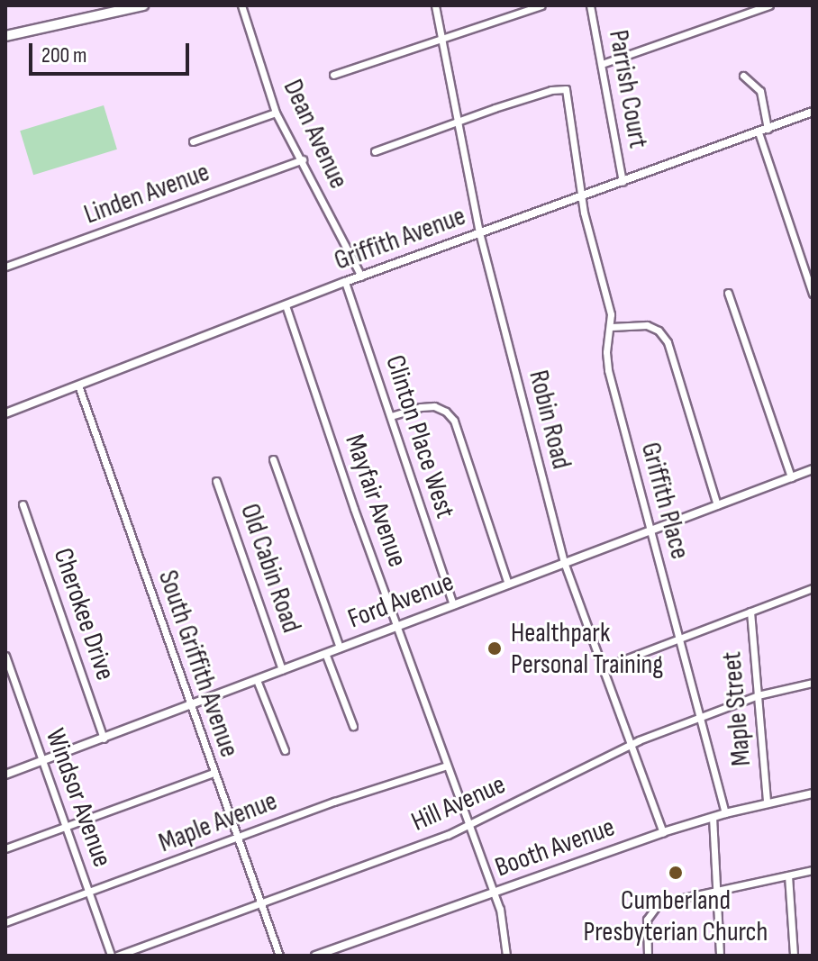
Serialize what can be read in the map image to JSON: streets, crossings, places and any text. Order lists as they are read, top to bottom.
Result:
{
  "streets": {
    "street": [
      "Parrish Court",
      "Dean Avenue",
      "Linden Avenue",
      "Griffith Avenue",
      "Robin Road",
      "Clinton Place West",
      "Mayfair Avenue",
      "Griffith Place",
      "Old Cabin Road",
      "Ford Avenue",
      "Cherokee Drive",
      "South Griffith Avenue",
      "Maple Street",
      "Windsor Avenue",
      "Hill Avenue",
      "Maple Avenue",
      "Booth Avenue"
    ]
  },
  "crossings": [
    ["Parrish Court", "Griffith Avenue"],
    ["Dean Avenue", "Linden Avenue"],
    ["Dean Avenue", "Griffith Avenue"],
    ["Griffith Avenue", "Robin Road"],
    ["Griffith Avenue", "Clinton Place West"],
    ["Griffith Avenue", "Mayfair Avenue"],
    ["Griffith Avenue", "Griffith Place"],
    ["Griffith Avenue", "South Griffith Avenue"],
    ["Robin Road", "Griffith Place"],
    ["Robin Road", "Ford Avenue"],
    ["Robin Road", "Hill Avenue"],
    ["Robin Road", "Booth Avenue"],
    ["Clinton Place West", "Ford Avenue"],
    ["Mayfair Avenue", "Ford Avenue"],
    ["Mayfair Avenue", "Hill Avenue"],
    ["Mayfair Avenue", "Maple Avenue"],
    ["Mayfair Avenue", "Booth Avenue"],
    ["Griffith Place", "Ford Avenue"],
    ["Griffith Place", "Hill Avenue"],
    ["Griffith Place", "Booth Avenue"],
    ["Old Cabin Road", "Ford Avenue"],
    ["Ford Avenue", "Cherokee Drive"],
    ["Ford Avenue", "South Griffith Avenue"],
    ["Ford Avenue", "Windsor Avenue"],
    ["South Griffith Avenue", "Hill Avenue"],
    ["South Griffith Avenue", "Maple Avenue"],
    ["Maple Street", "Hill Avenue"],
    ["Maple Street", "Booth Avenue"],
    ["Windsor Avenue", "Maple Avenue"]
  ],
  "places": ["Healthpark Personal Training", "Cumberland Presbyterian Church"],
  "scale_bar": "200 m"
}
